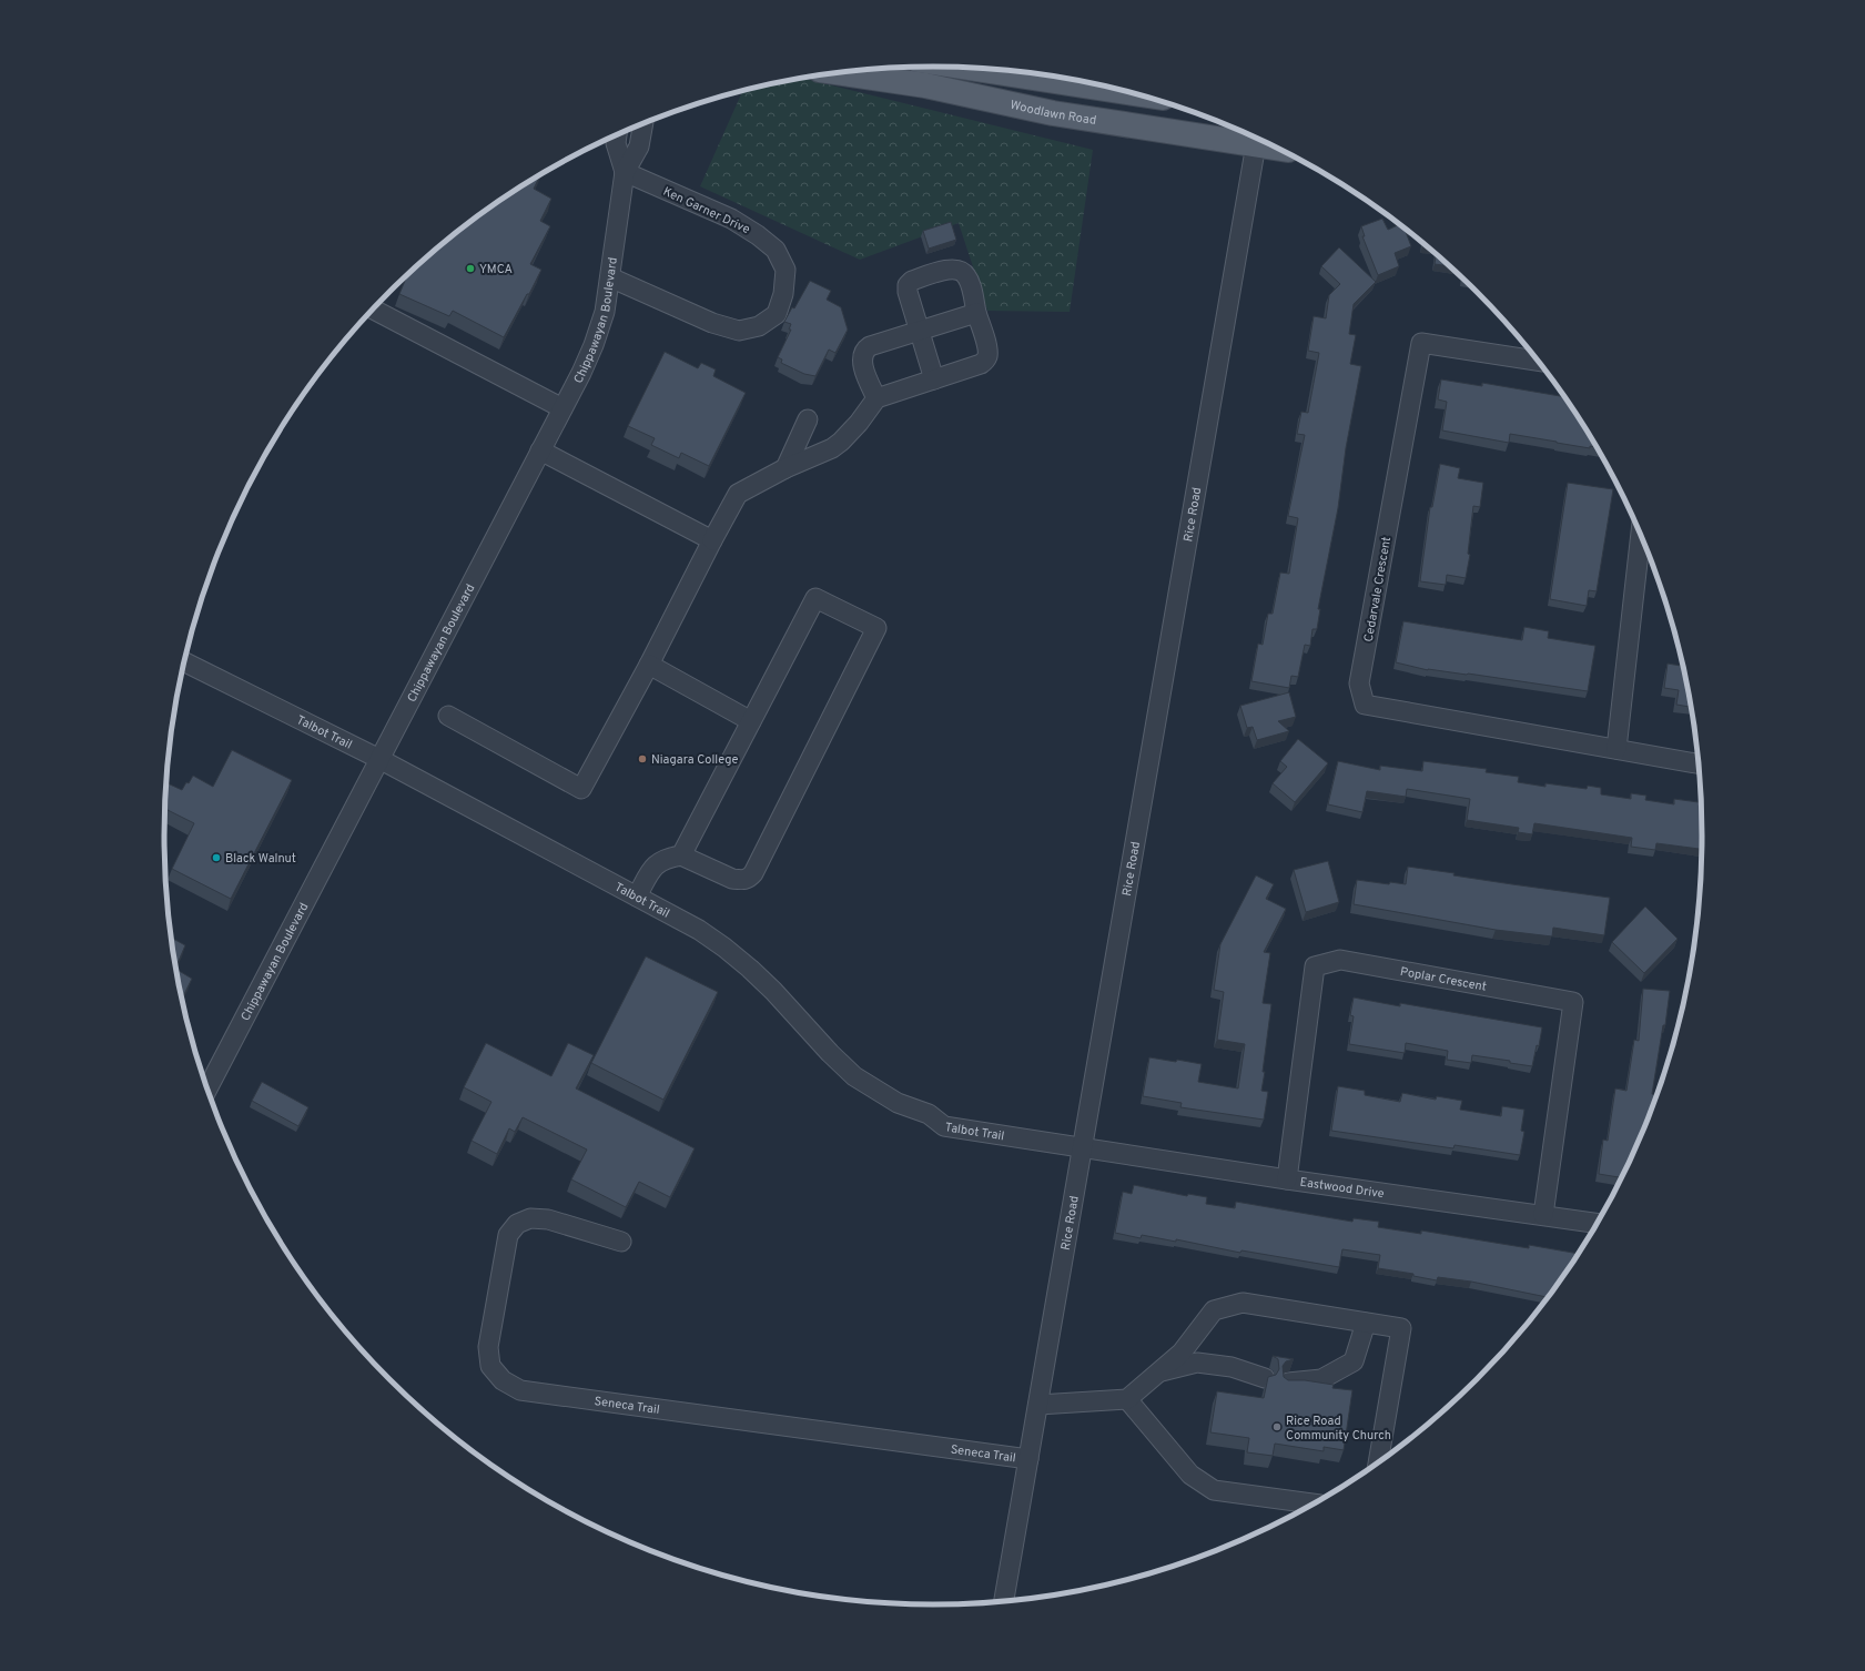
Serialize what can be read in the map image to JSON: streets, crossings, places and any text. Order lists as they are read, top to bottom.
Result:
{
  "streets": {
    "main road": ["Woodlawn Road"],
    "street": [
      "Ken Garner Drive",
      "Chippawayan Boulevard",
      "Rice Road",
      "Cedarvale Crescent",
      "Talbot Trail",
      "Poplar Crescent",
      "Eastwood Drive",
      "Seneca Trail"
    ]
  },
  "crossings": [
    ["Woodlawn Road", "Rice Road"],
    ["Ken Garner Drive", "Chippawayan Boulevard"],
    ["Chippawayan Boulevard", "Talbot Trail"],
    ["Rice Road", "Talbot Trail"],
    ["Rice Road", "Eastwood Drive"],
    ["Rice Road", "Seneca Trail"],
    ["Talbot Trail", "Eastwood Drive"],
    ["Poplar Crescent", "Eastwood Drive"]
  ],
  "places": [
    "YMCA",
    "Niagara College",
    "Black Walnut",
    "Rice Road Community Church"
  ]
}
